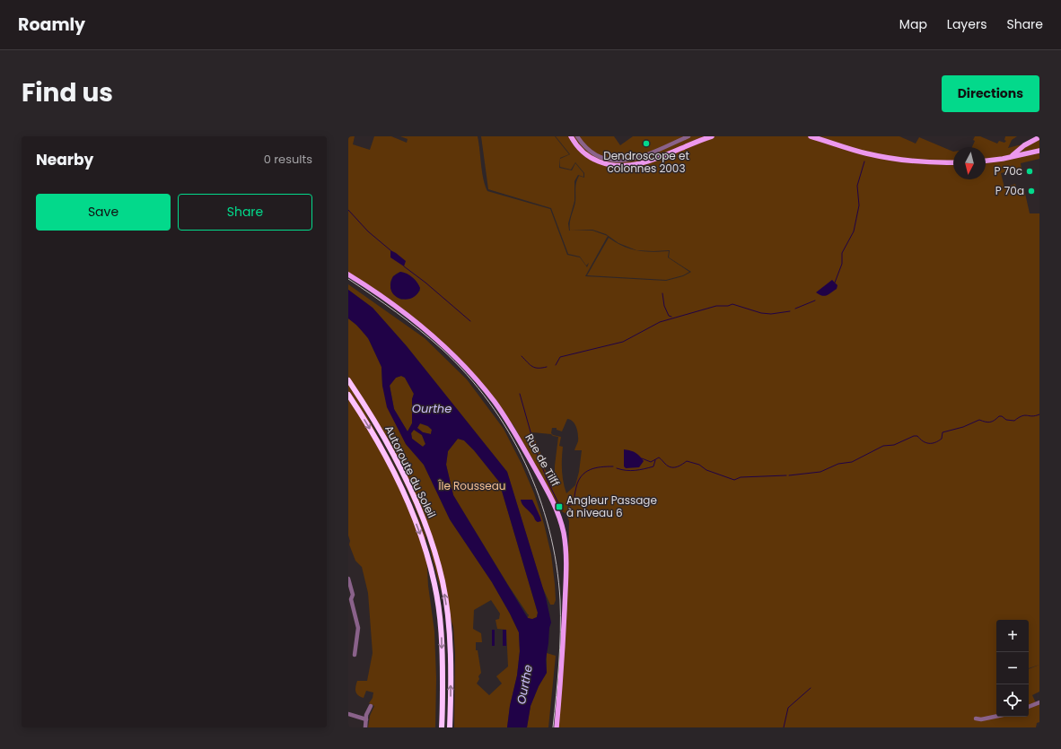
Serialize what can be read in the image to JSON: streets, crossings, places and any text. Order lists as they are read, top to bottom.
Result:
{
  "streets": {
    "highway": ["Autoroute du Soleil"],
    "main road": ["Rue de Tilff"]
  },
  "water": ["Ourthe"],
  "parks": ["Île Rousseau"],
  "places": {
    "other": ["Dendroscope et colonnes 2003", "P 70c", "P 70a"],
    "transit": ["Angleur Passage à niveau 6"]
  },
  "north": "bottom",
  "page": {
    "header": "Roamly",
    "nav": ["Map", "Layers", "Share"],
    "title": "Find us",
    "buttons": [
      "Directions",
      ["Save", "Share"]
    ],
    "heading": ["Nearby", "0 results"],
    "map_buttons": ["+", "−"]
  }
}
